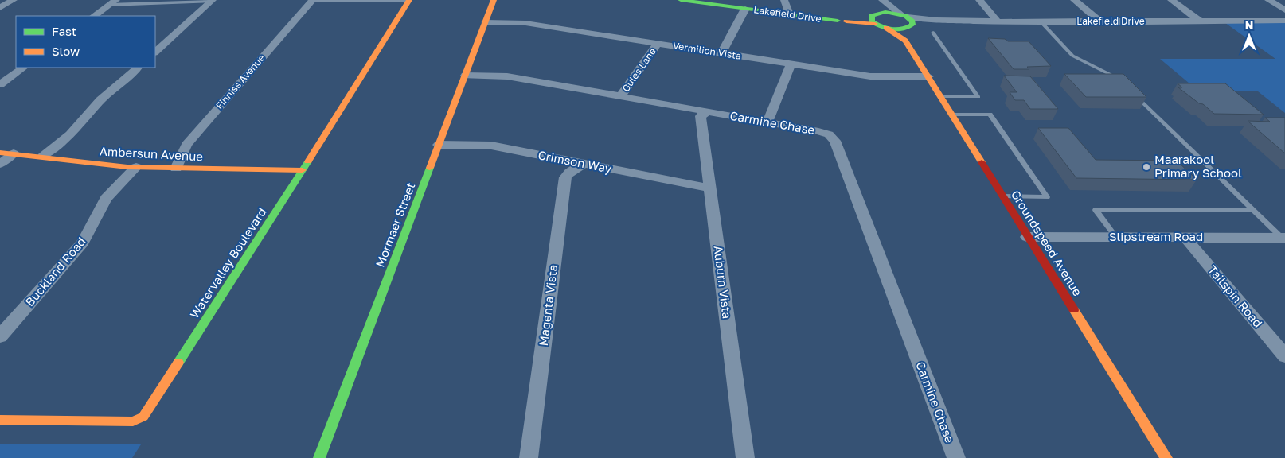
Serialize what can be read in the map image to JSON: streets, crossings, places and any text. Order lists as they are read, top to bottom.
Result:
{
  "streets": {
    "street": [
      "Lakefield Drive",
      "Vermilion Vista",
      "Gules Lane",
      "Finniss Avenue",
      "Carmine Chase",
      "Ambersun Avenue",
      "Crimson Way",
      "Mormaer Street",
      "Slipstream Road",
      "Groundspeed Avenue",
      "Watervalley Boulevard",
      "Buckland Road",
      "Auburn Vista",
      "Tailspin Road",
      "Magenta Vista"
    ]
  },
  "crossings": [
    ["Vermilion Vista", "Gules Lane"],
    ["Vermilion Vista", "Mormaer Street"],
    ["Vermilion Vista", "Groundspeed Avenue"],
    ["Gules Lane", "Carmine Chase"],
    ["Finniss Avenue", "Ambersun Avenue"],
    ["Carmine Chase", "Mormaer Street"],
    ["Carmine Chase", "Auburn Vista"],
    ["Ambersun Avenue", "Watervalley Boulevard"],
    ["Ambersun Avenue", "Buckland Road"],
    ["Crimson Way", "Mormaer Street"],
    ["Crimson Way", "Auburn Vista"],
    ["Crimson Way", "Magenta Vista"],
    ["Slipstream Road", "Groundspeed Avenue"],
    ["Slipstream Road", "Tailspin Road"]
  ],
  "places": ["Maarakool Primary School"],
  "legend": ["Fast", "Slow"],
  "north": "top"
}
